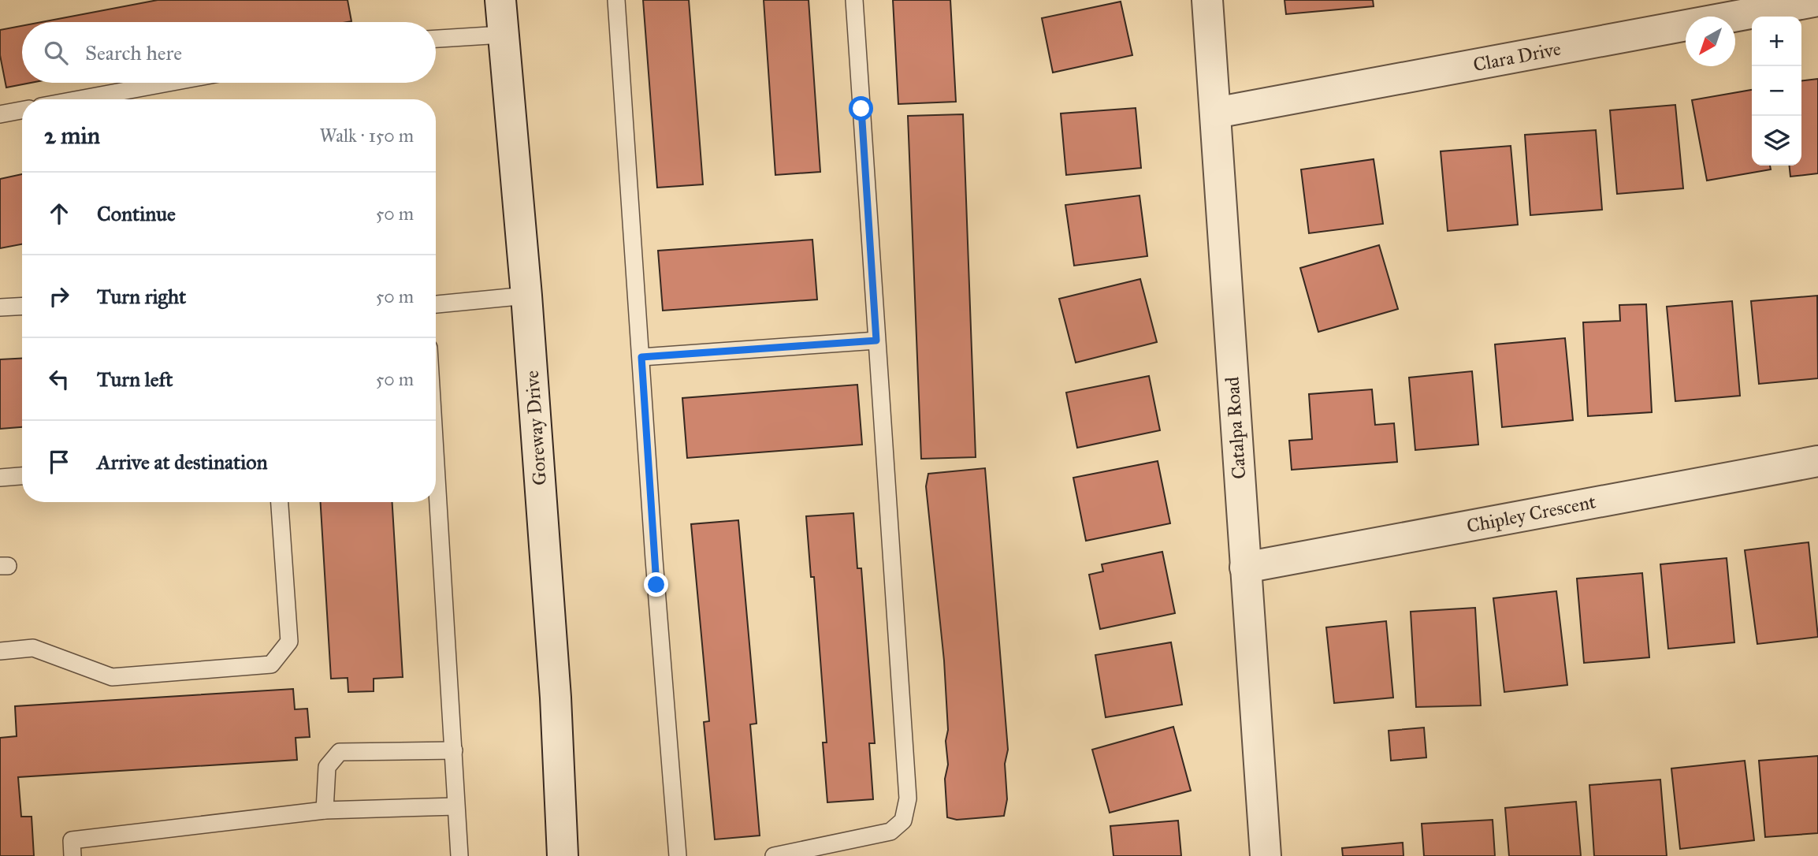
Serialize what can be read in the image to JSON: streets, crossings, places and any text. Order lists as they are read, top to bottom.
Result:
{
  "streets": {
    "street": [
      "Clara Drive",
      "Goreway Drive",
      "Catalpa Road",
      "Chipley Crescent"
    ]
  },
  "crossings": [
    ["Clara Drive", "Catalpa Road"],
    ["Catalpa Road", "Chipley Crescent"]
  ],
  "north": "bottom left",
  "page": {
    "map_buttons": ["+", "−"],
    "search": "Search here",
    "heading": ["2 min", "Walk · 150 m"],
    "list": [
      ["Continue", "50 m"],
      ["Turn right", "50 m"],
      ["Turn left", "50 m"],
      "Arrive at destination"
    ]
  }
}
